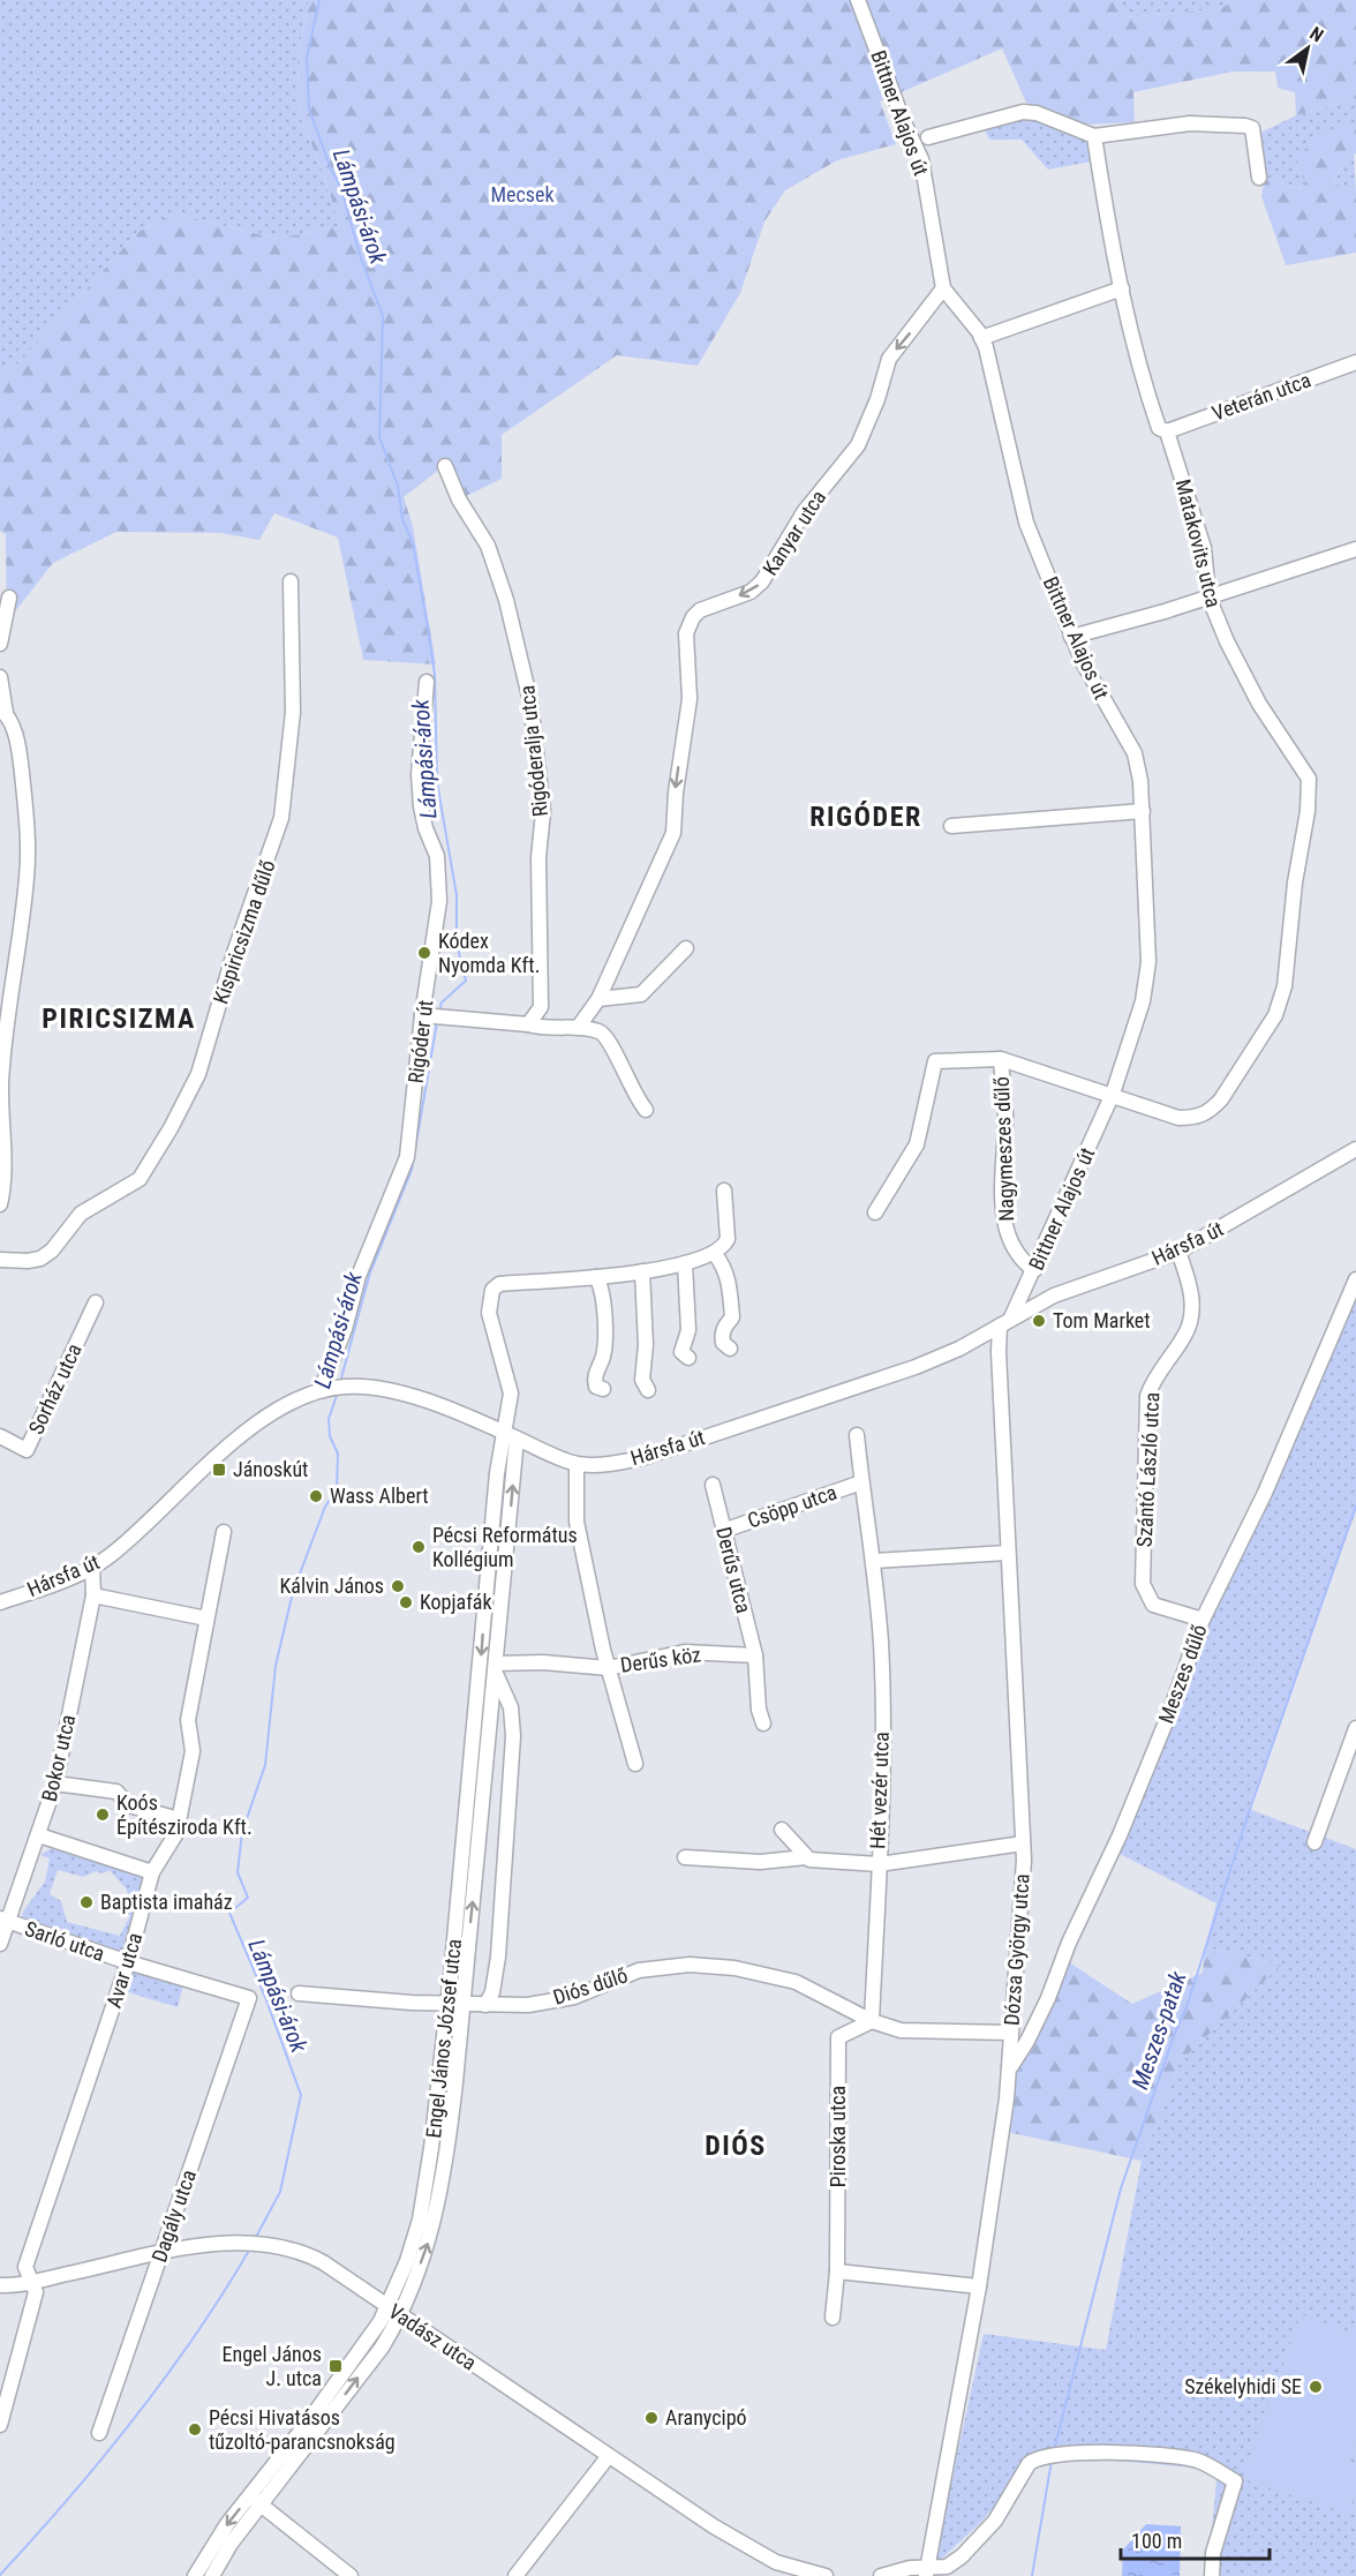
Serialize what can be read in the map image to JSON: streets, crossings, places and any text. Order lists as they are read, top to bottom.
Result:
{
  "streets": {
    "street": [
      "Bittner Alajos út",
      "Veterán utca",
      "Kanyar utca",
      "Matakovits utca",
      "Rigóderalja utca",
      "Kispiricsizma dűlő",
      "Rigóder út",
      "Nagymeszes dűlő",
      "Hársfa út",
      "Sorház utca",
      "Szántó László utca",
      "Csöpp utca",
      "Derűs utca",
      "Derűs köz",
      "Meszes dűlő",
      "Bokor utca",
      "Hét vezér utca",
      "Sarló utca",
      "Dózsa György utca",
      "Avar utca",
      "Diós dűlő",
      "Engel János József utca",
      "Piroska utca",
      "Dagály utca",
      "Vadász utca"
    ]
  },
  "crossings": [
    ["Bittner Alajos út", "Kanyar utca"],
    ["Bittner Alajos út", "Matakovits utca"],
    ["Bittner Alajos út", "Nagymeszes dűlő"],
    ["Bittner Alajos út", "Hársfa út"],
    ["Bittner Alajos út", "Dózsa György utca"],
    ["Veterán utca", "Matakovits utca"],
    ["Matakovits utca", "Nagymeszes dűlő"],
    ["Rigóder út", "Hársfa út"],
    ["Hársfa út", "Szántó László utca"],
    ["Hársfa út", "Bokor utca"],
    ["Hársfa út", "Dózsa György utca"],
    ["Hársfa út", "Engel János József utca"],
    ["Szántó László utca", "Meszes dűlő"],
    ["Csöpp utca", "Derűs utca"],
    ["Csöpp utca", "Hét vezér utca"],
    ["Derűs utca", "Derűs köz"],
    ["Derűs köz", "Engel János József utca"],
    ["Meszes dűlő", "Dózsa György utca"],
    ["Bokor utca", "Sarló utca"],
    ["Hét vezér utca", "Diós dűlő"],
    ["Hét vezér utca", "Piroska utca"],
    ["Sarló utca", "Avar utca"],
    ["Sarló utca", "Dagály utca"],
    ["Avar utca", "Vadász utca"],
    ["Diós dűlő", "Engel János József utca"],
    ["Diós dűlő", "Piroska utca"],
    ["Engel János József utca", "Vadász utca"],
    ["Dagály utca", "Vadász utca"]
  ],
  "one_way": ["Kanyar utca"],
  "districts": ["RIGÓDER", "PIRICSIZMA", "DIÓS"],
  "water": ["Lámpási-árok", "Meszes-patak"],
  "parks": ["Mecsek"],
  "places": {
    "other": [
      "Kódex Nyomda Kft.",
      "Tom Market",
      "Wass Albert",
      "Pécsi Református Kollégium",
      "Kálvin János",
      "Kopjafák",
      "Koós Építésziroda Kft.",
      "Baptista imaház",
      "Székelyhidi SE",
      "Aranycipó",
      "Pécsi Hivatásos tűzoltó-parancsnokság"
    ],
    "transit": ["Jánoskút", "Engel János J. utca"]
  },
  "scale_bar": "100 m",
  "north": "top right"
}
